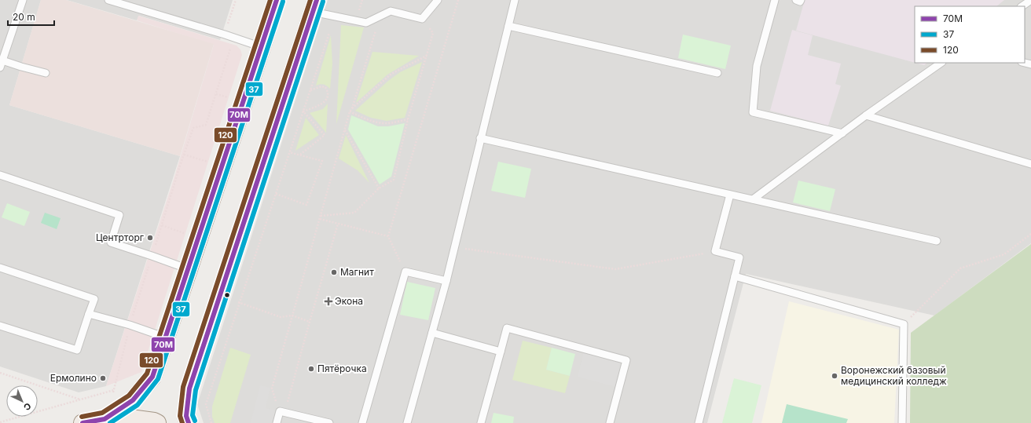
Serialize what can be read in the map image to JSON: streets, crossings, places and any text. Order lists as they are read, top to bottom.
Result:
{
  "places": {
    "other": [
      "Центрторг",
      "Магнит",
      "Пятёрочка",
      "Воронежский базовый медицинский колледж",
      "Ермолино"
    ],
    "health": ["Экона"]
  },
  "lines": ["transit line 70М", "transit line 120", "transit line 37"],
  "legend": ["70М", "37", "120"],
  "scale_bar": "20 m",
  "north": "bottom right"
}
